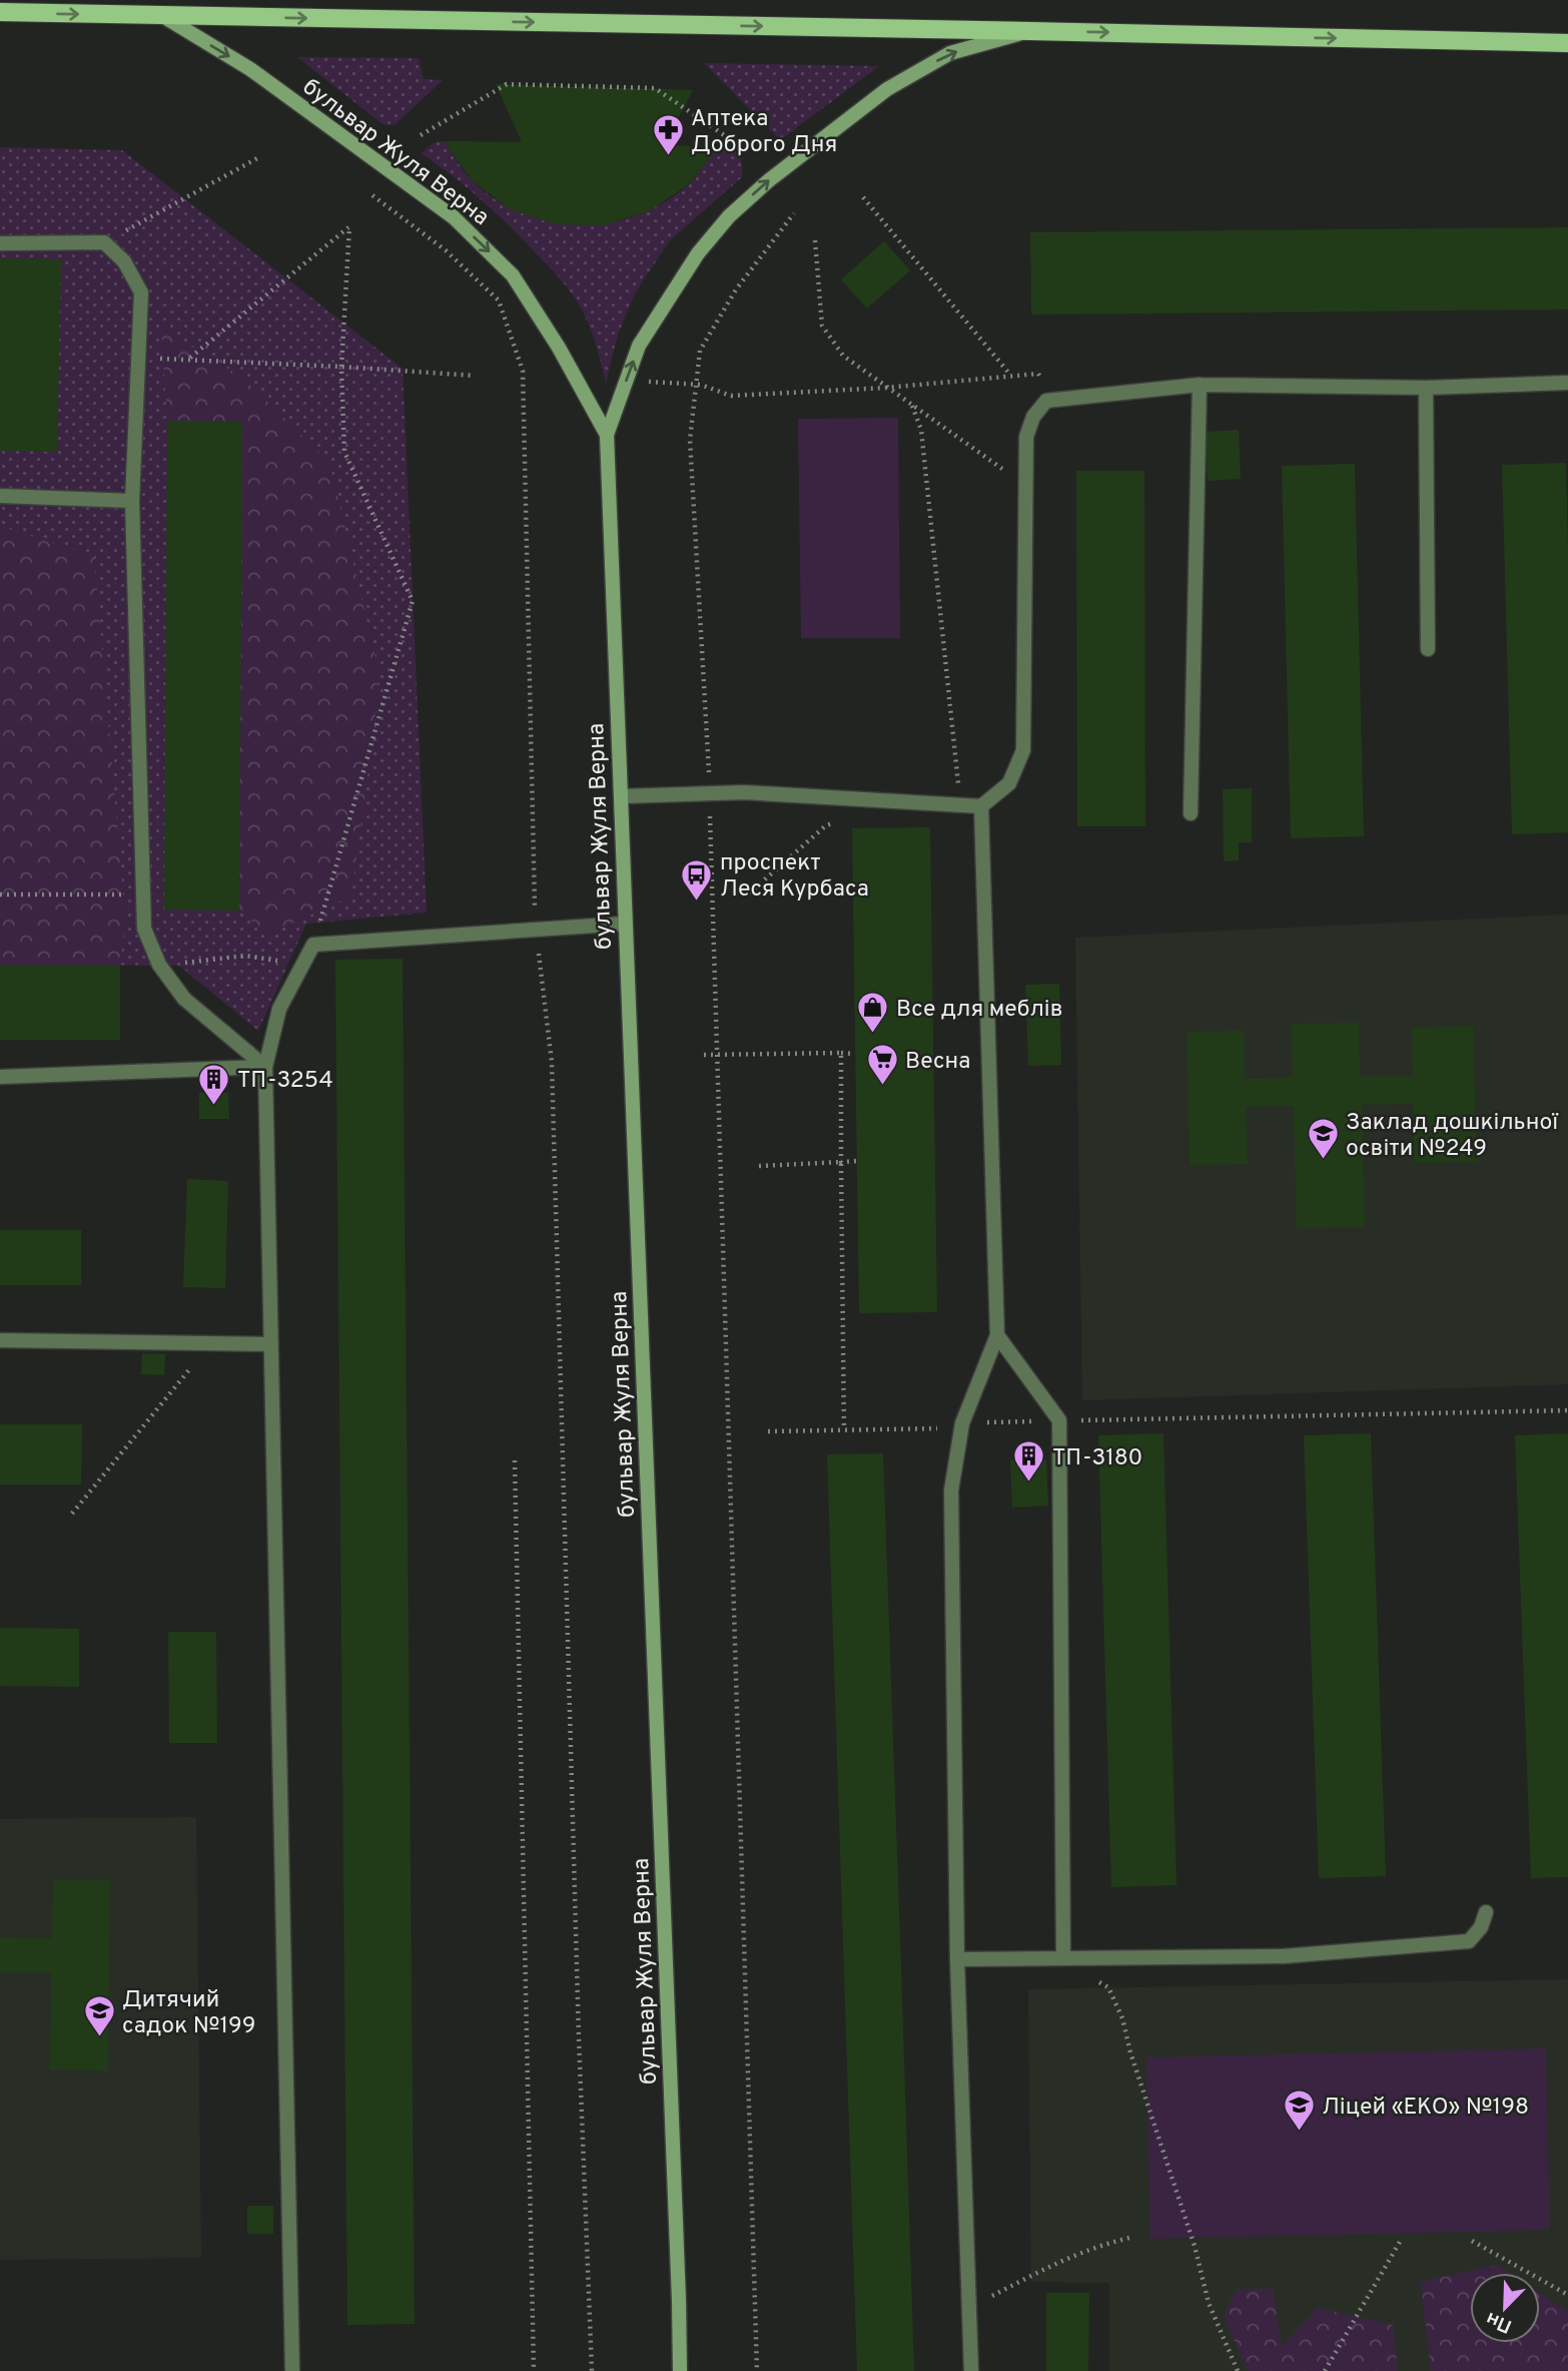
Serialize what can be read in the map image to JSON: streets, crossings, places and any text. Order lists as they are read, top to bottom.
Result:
{
  "streets": {
    "street": ["бульвар Жуля Верна"]
  },
  "places": {
    "pharmacy": ["Аптека Доброго Дня"],
    "bus stop": ["проспект Леся Курбаса"],
    "shop": ["Все для меблів"],
    "supermarket": ["Весна"],
    "building": ["ТП-3254", "ТП-3180"],
    "school or university": ["Заклад дошкільної освіти №249", "Дитячий садок №199", "Ліцей «ЕКО» №198"]
  },
  "north": "bottom left"
}
